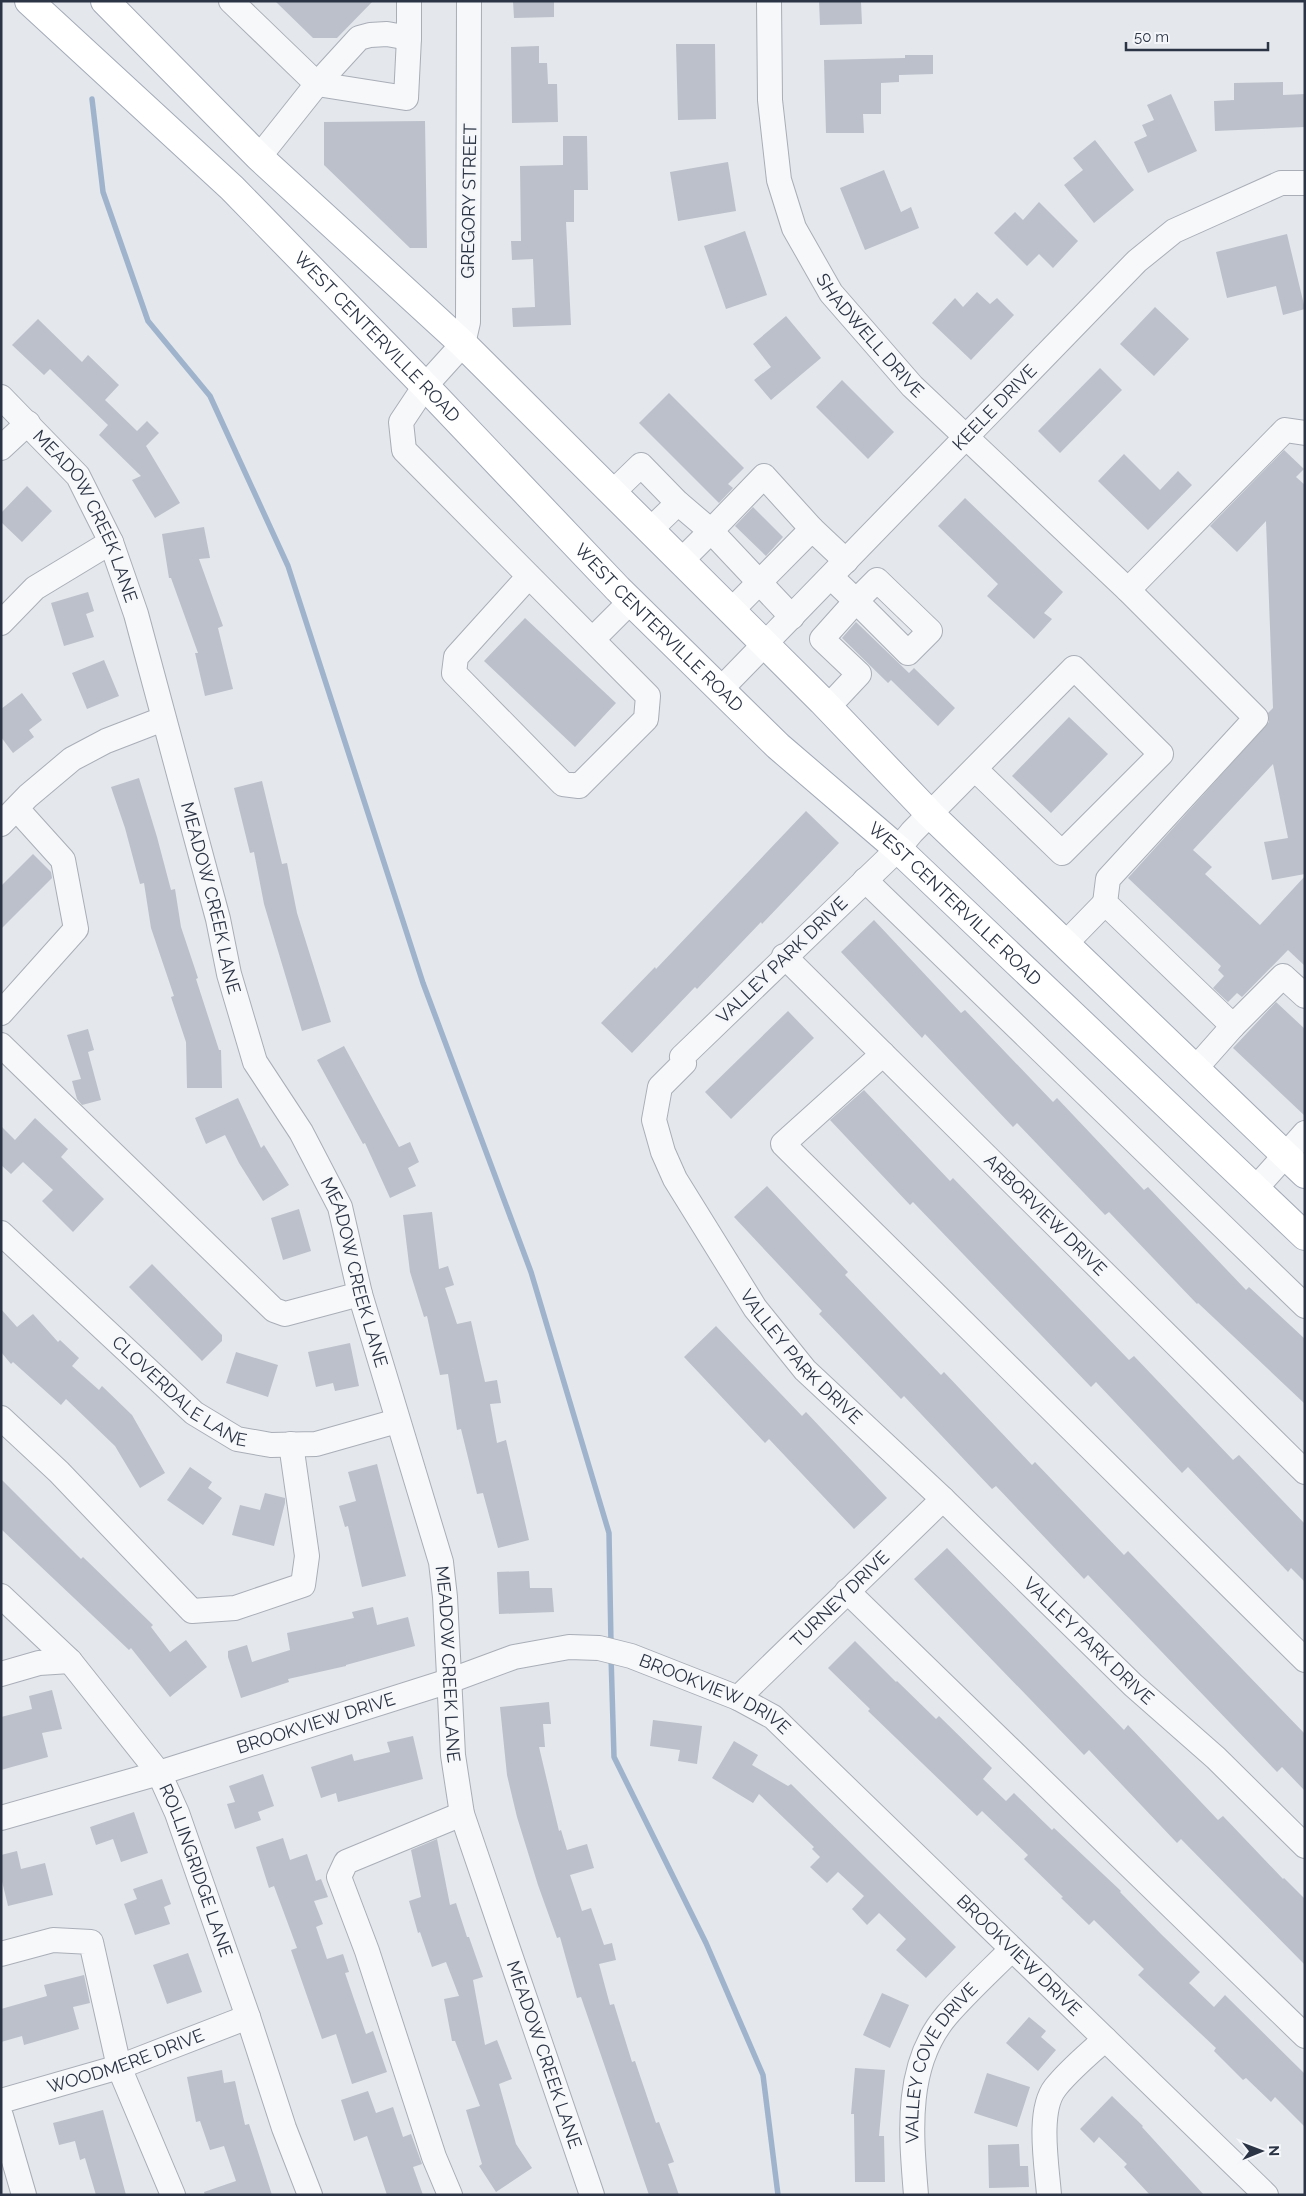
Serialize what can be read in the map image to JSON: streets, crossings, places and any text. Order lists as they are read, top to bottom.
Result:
{
  "streets": {
    "main road": ["WEST CENTERVILLE ROAD"],
    "street": [
      "GREGORY STREET",
      "SHADWELL DRIVE",
      "KEELE DRIVE",
      "MEADOW CREEK LANE",
      "VALLEY PARK DRIVE",
      "ARBORVIEW DRIVE",
      "CLOVERDALE LANE",
      "TURNEY DRIVE",
      "BROOKVIEW DRIVE",
      "ROLLINGRIDGE LANE",
      "WOODMERE DRIVE",
      "VALLEY COVE DRIVE"
    ]
  },
  "crossings": [
    ["SHADWELL DRIVE", "KEELE DRIVE"],
    ["WEST CENTERVILLE ROAD", "KEELE DRIVE"],
    ["WEST CENTERVILLE ROAD", "VALLEY PARK DRIVE"],
    ["MEADOW CREEK LANE", "CLOVERDALE LANE"],
    ["MEADOW CREEK LANE", "BROOKVIEW DRIVE"],
    ["VALLEY PARK DRIVE", "ARBORVIEW DRIVE"],
    ["VALLEY PARK DRIVE", "TURNEY DRIVE"],
    ["TURNEY DRIVE", "BROOKVIEW DRIVE"],
    ["BROOKVIEW DRIVE", "ROLLINGRIDGE LANE"],
    ["BROOKVIEW DRIVE", "VALLEY COVE DRIVE"],
    ["ROLLINGRIDGE LANE", "WOODMERE DRIVE"]
  ],
  "scale_bar": "50 m",
  "north": "right"
}
